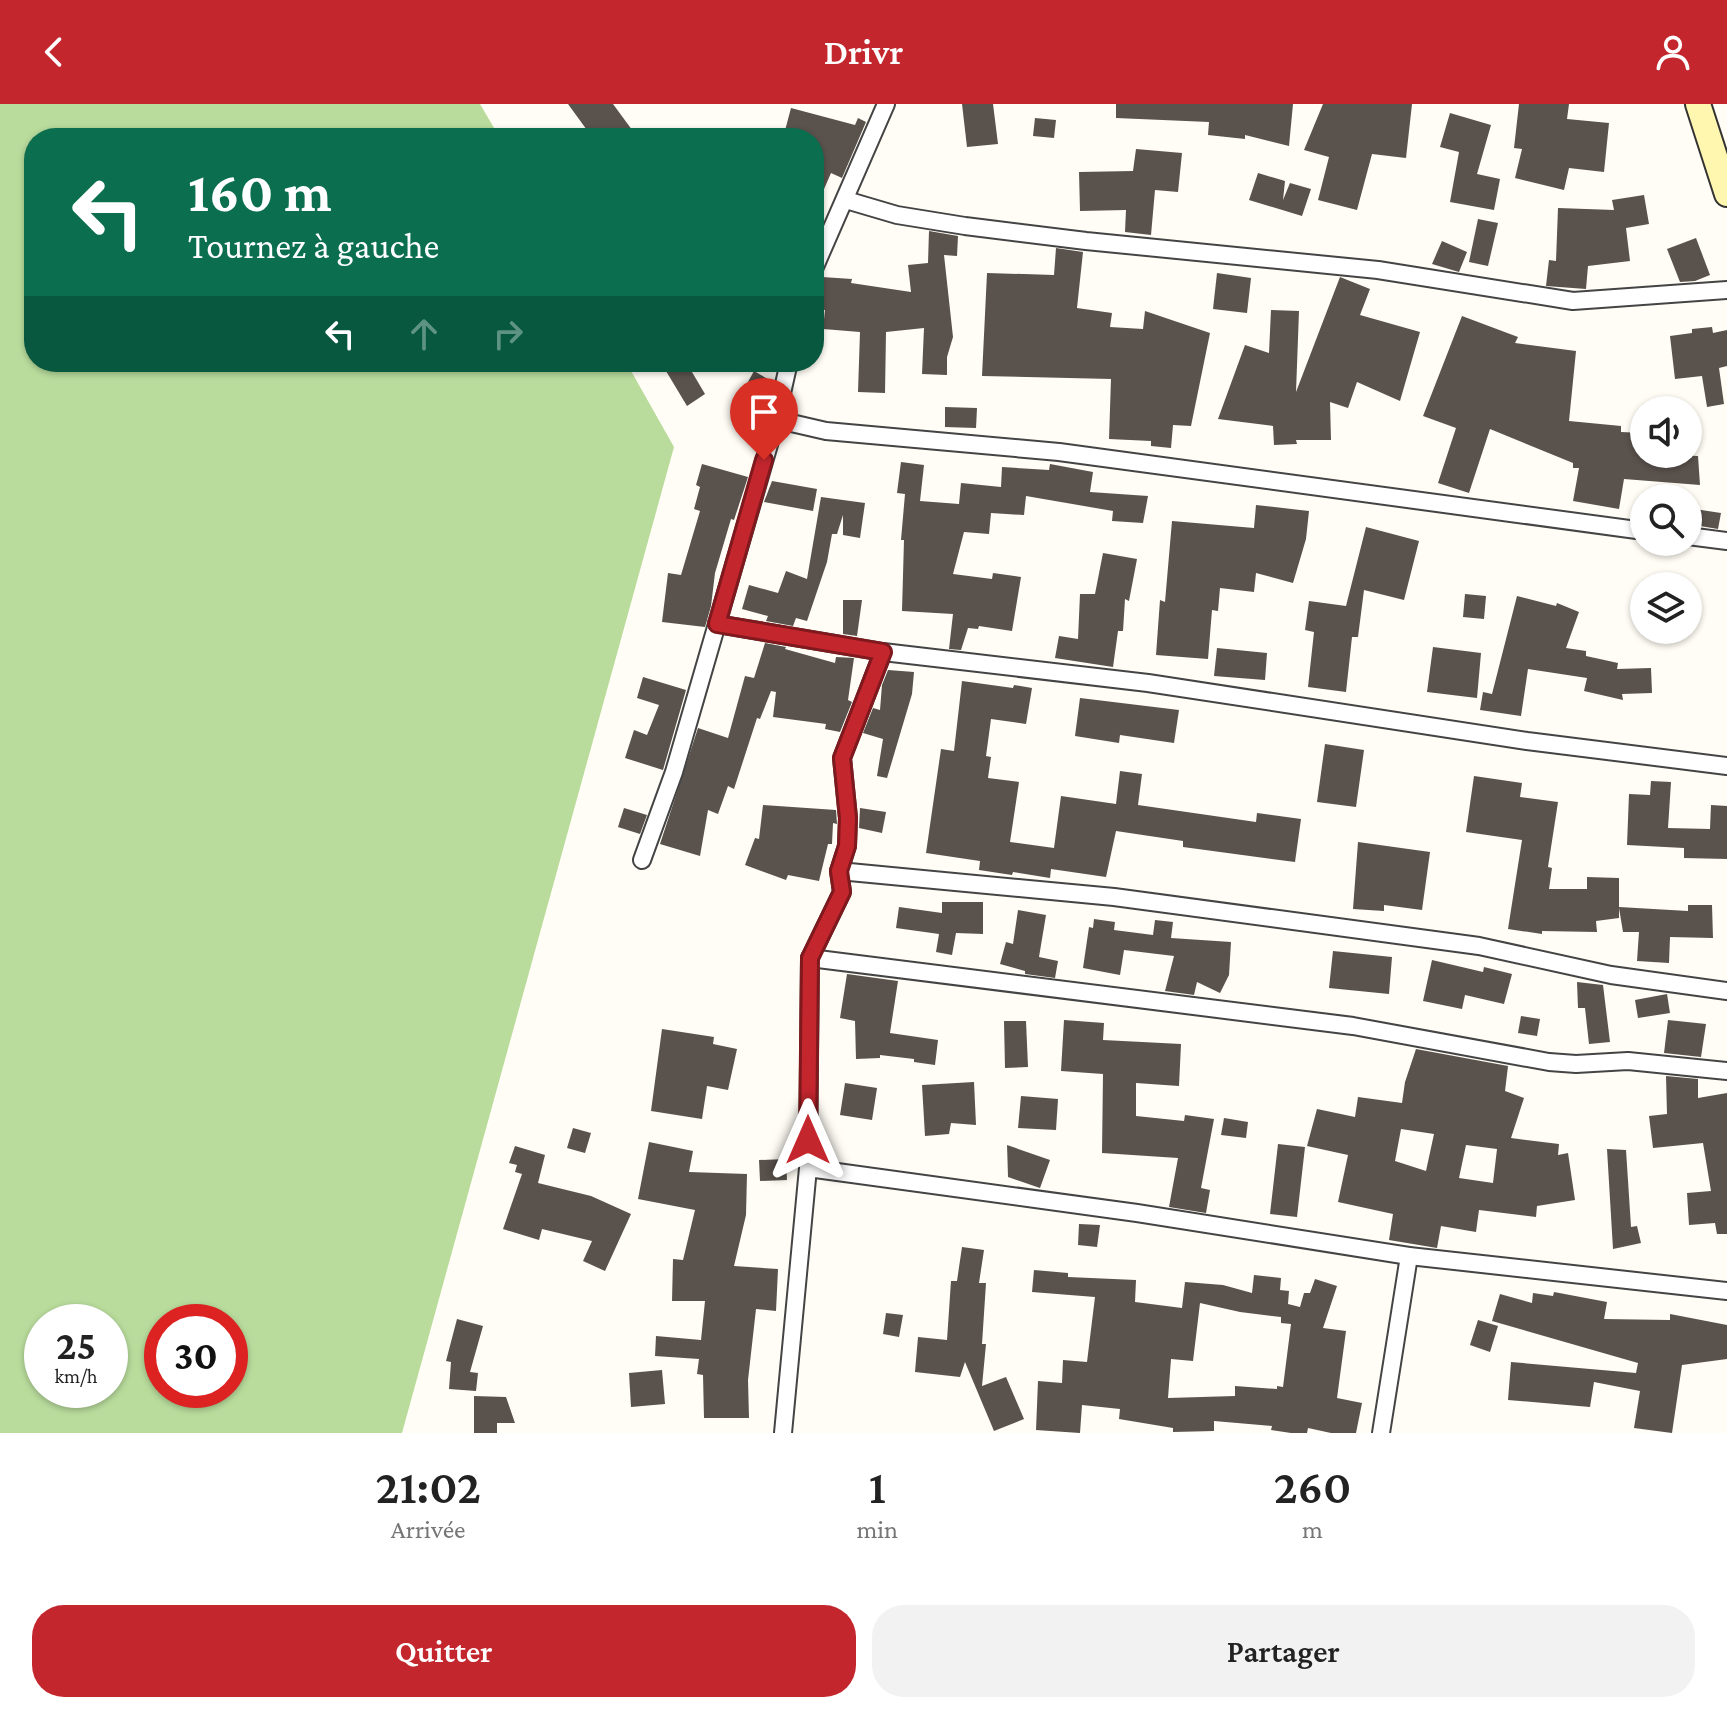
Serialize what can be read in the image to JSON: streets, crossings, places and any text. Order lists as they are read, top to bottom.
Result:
{
  "page": {
    "header": "Drivr",
    "turn": ["160 m", "Tournez à gauche"],
    "speed": "25 km/h",
    "limit": "30",
    "eta": [
      "21:02",
      "Arrivée",
      "1",
      "min",
      "260",
      "m"
    ],
    "buttons": ["Quitter", "Partager"]
  }
}
